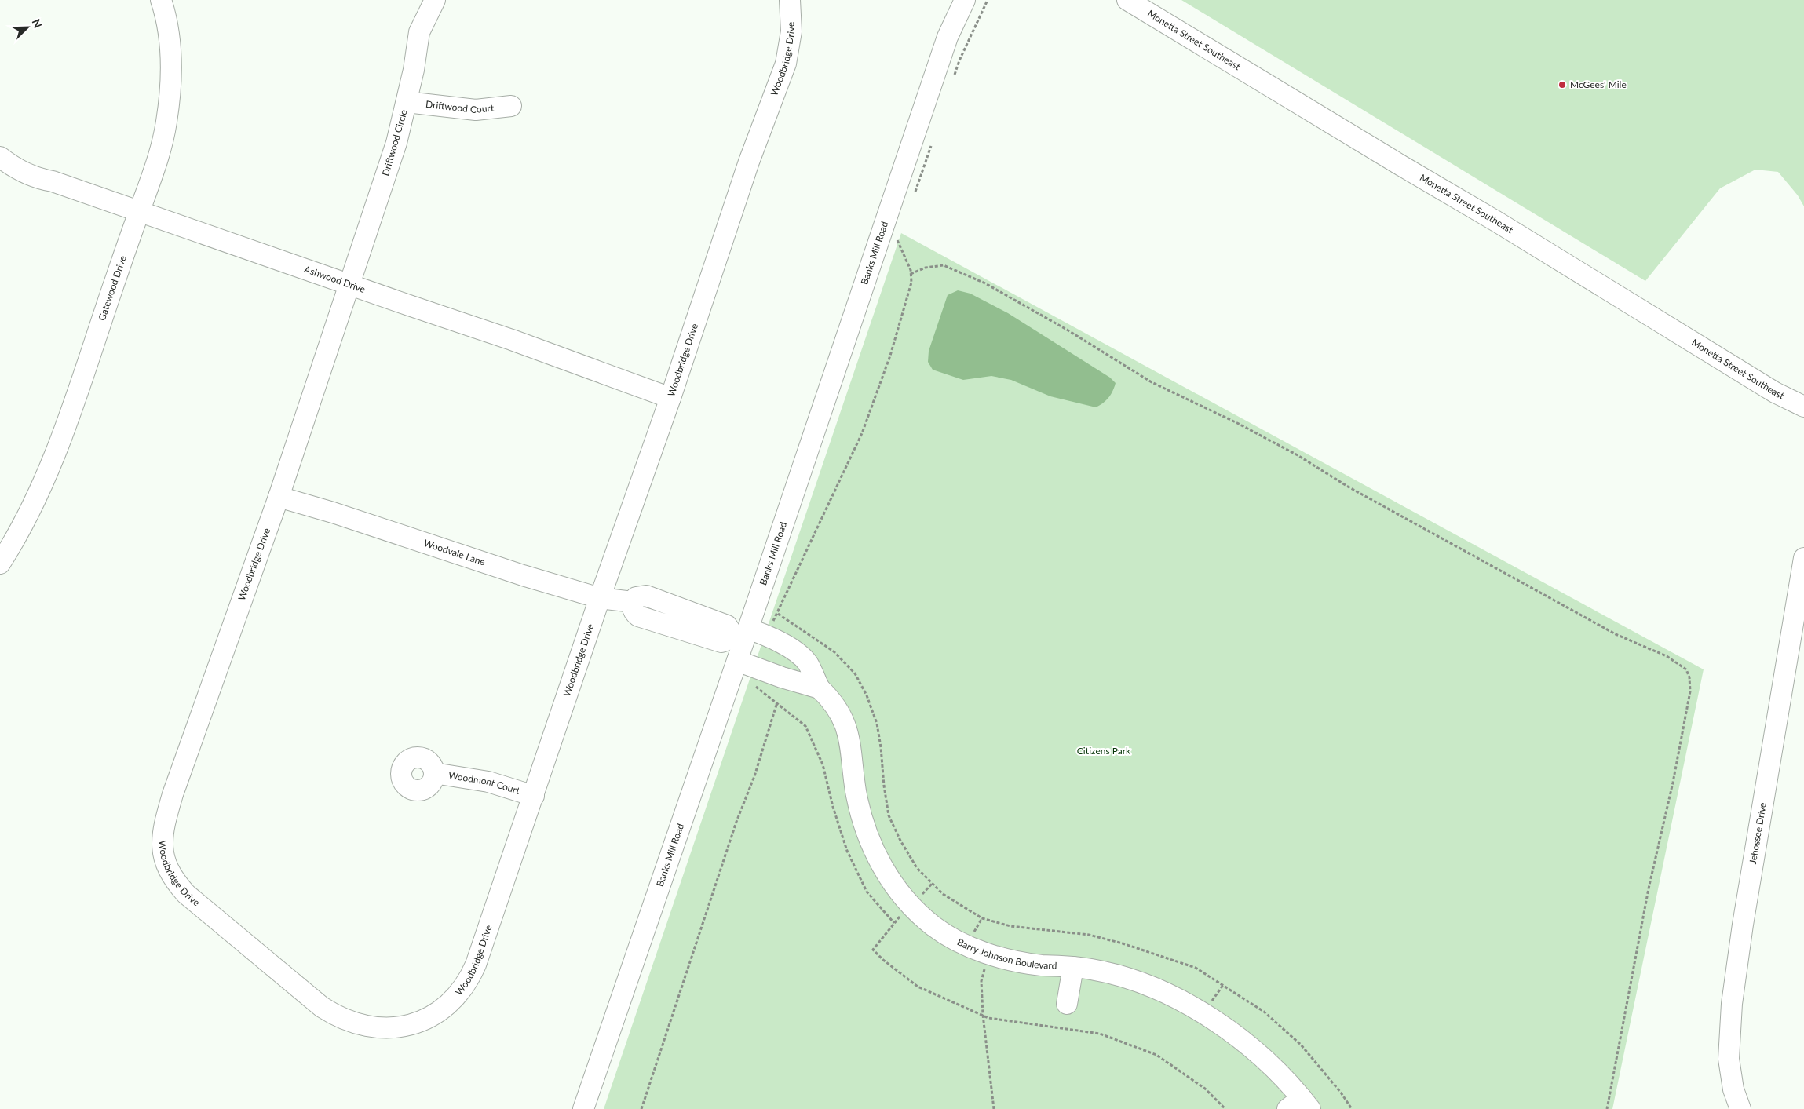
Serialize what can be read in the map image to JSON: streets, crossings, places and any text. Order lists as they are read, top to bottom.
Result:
{
  "streets": {
    "street": [
      "Monetta Street Southeast",
      "Woodbridge Drive",
      "Driftwood Court",
      "Driftwood Circle",
      "Banks Mill Road",
      "Ashwood Drive",
      "Gatewood Drive",
      "Woodvale Lane",
      "Woodmont Court",
      "Jehossee Drive",
      "Barry Johnson Boulevard"
    ]
  },
  "crossings": [
    ["Woodbridge Drive", "Driftwood Circle"],
    ["Woodbridge Drive", "Ashwood Drive"],
    ["Woodbridge Drive", "Woodvale Lane"],
    ["Woodbridge Drive", "Woodmont Court"],
    ["Driftwood Court", "Driftwood Circle"],
    ["Driftwood Circle", "Ashwood Drive"],
    ["Banks Mill Road", "Woodvale Lane"],
    ["Banks Mill Road", "Barry Johnson Boulevard"],
    ["Ashwood Drive", "Gatewood Drive"],
    ["Woodvale Lane", "Barry Johnson Boulevard"]
  ],
  "parks": ["Citizens Park"],
  "places": ["McGees' Mile"],
  "north": "top right"
}
